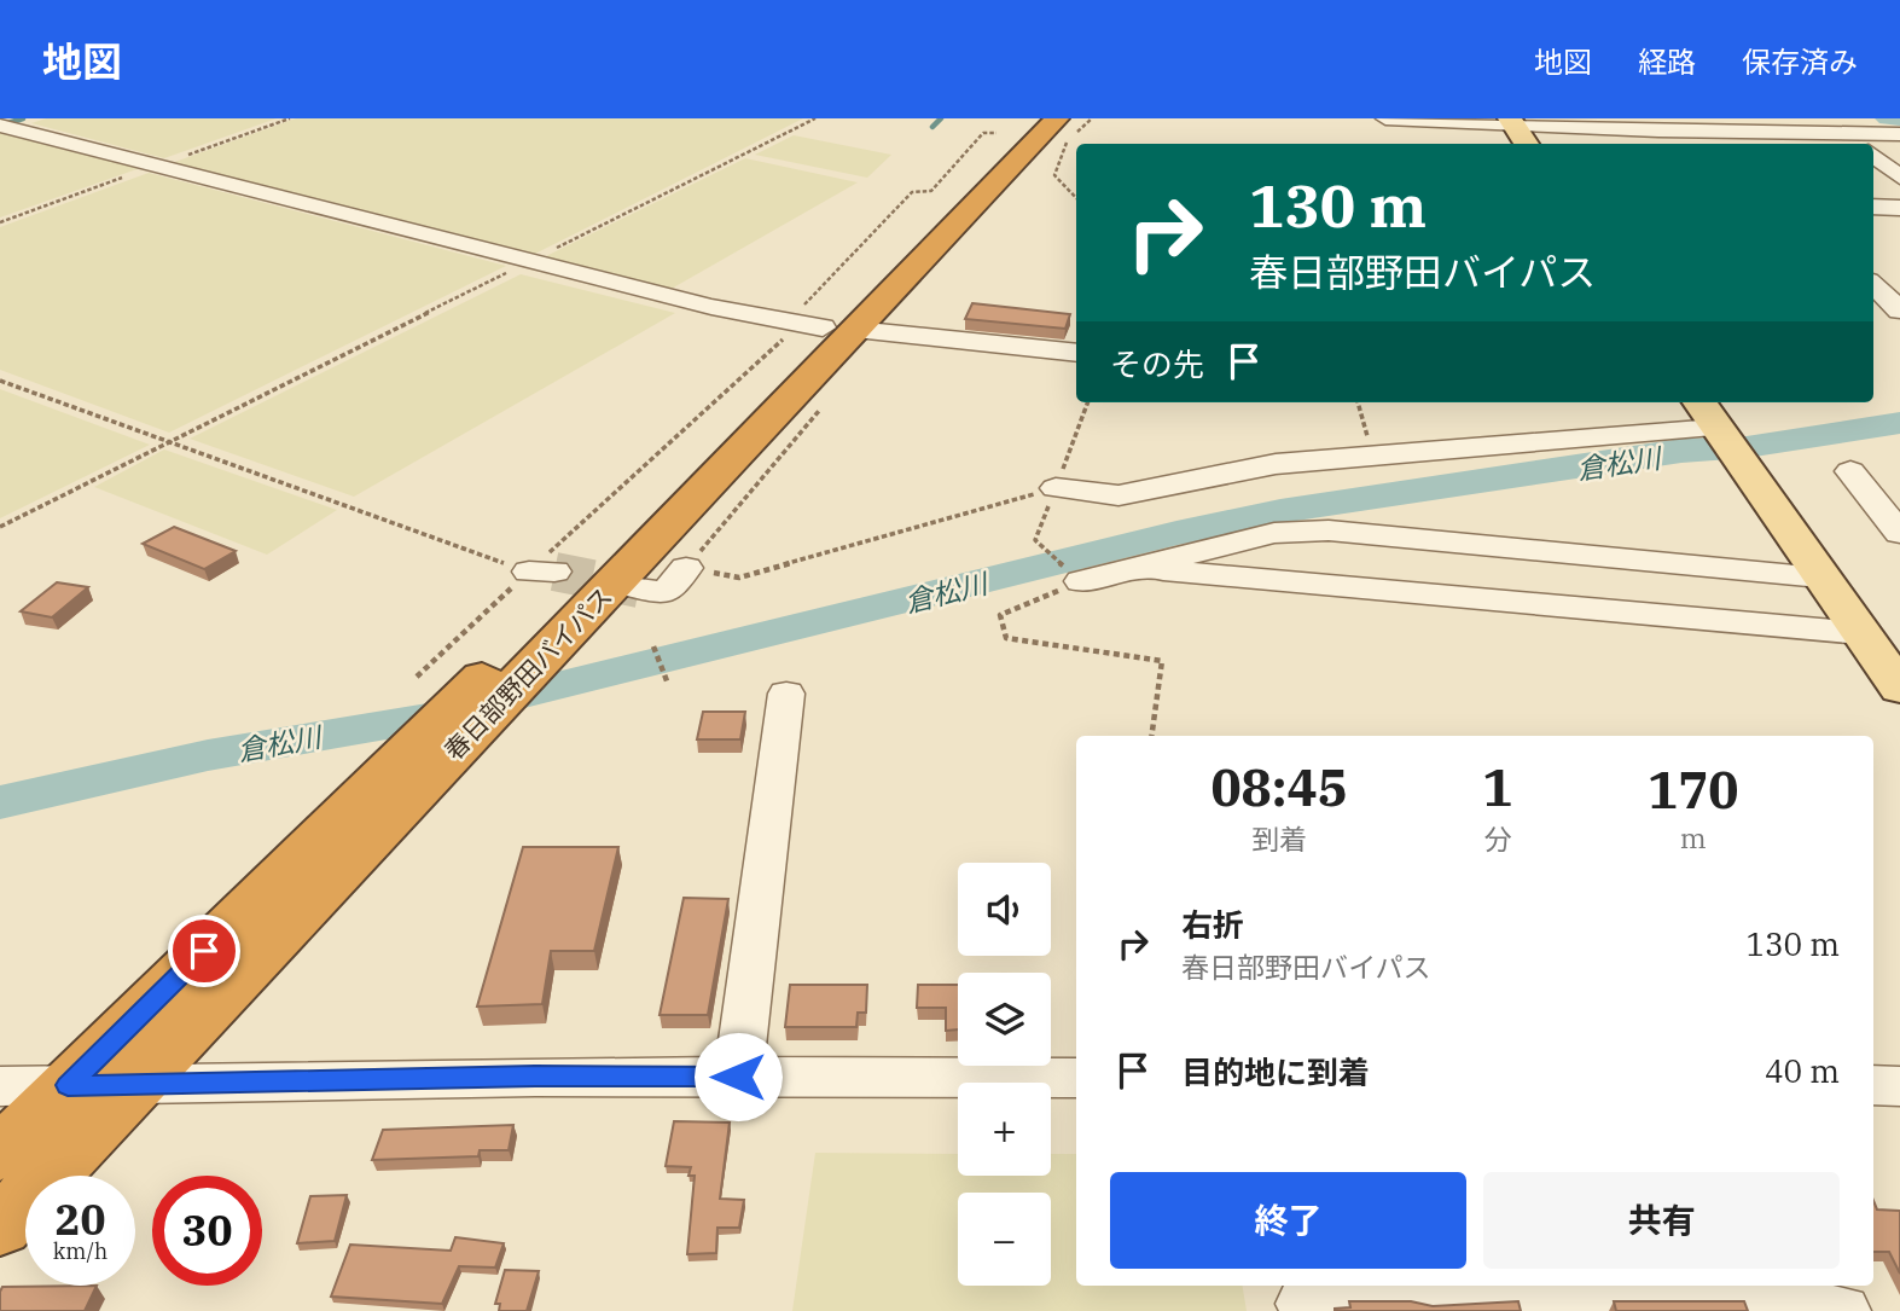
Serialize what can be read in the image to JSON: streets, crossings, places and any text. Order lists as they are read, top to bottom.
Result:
{
  "streets": {
    "highway": ["春日部野田バイパス"]
  },
  "water": ["倉松川"],
  "page": {
    "header": "地図",
    "nav": ["地図", "経路", "保存済み"],
    "turn": ["130 m", "春日部野田バイパス"],
    "then": "その先",
    "eta": [
      "08:45",
      "到着",
      "1",
      "分",
      "170",
      "m"
    ],
    "map_buttons": ["+", "−"],
    "list": [
      {
        "name": "右折",
        "note": "春日部野田バイパス",
        "value": "130 m"
      },
      {
        "name": "目的地に到着",
        "value": "40 m"
      }
    ],
    "buttons": ["終了", "共有"],
    "speed": "20 km/h",
    "limit": "30"
  }
}
